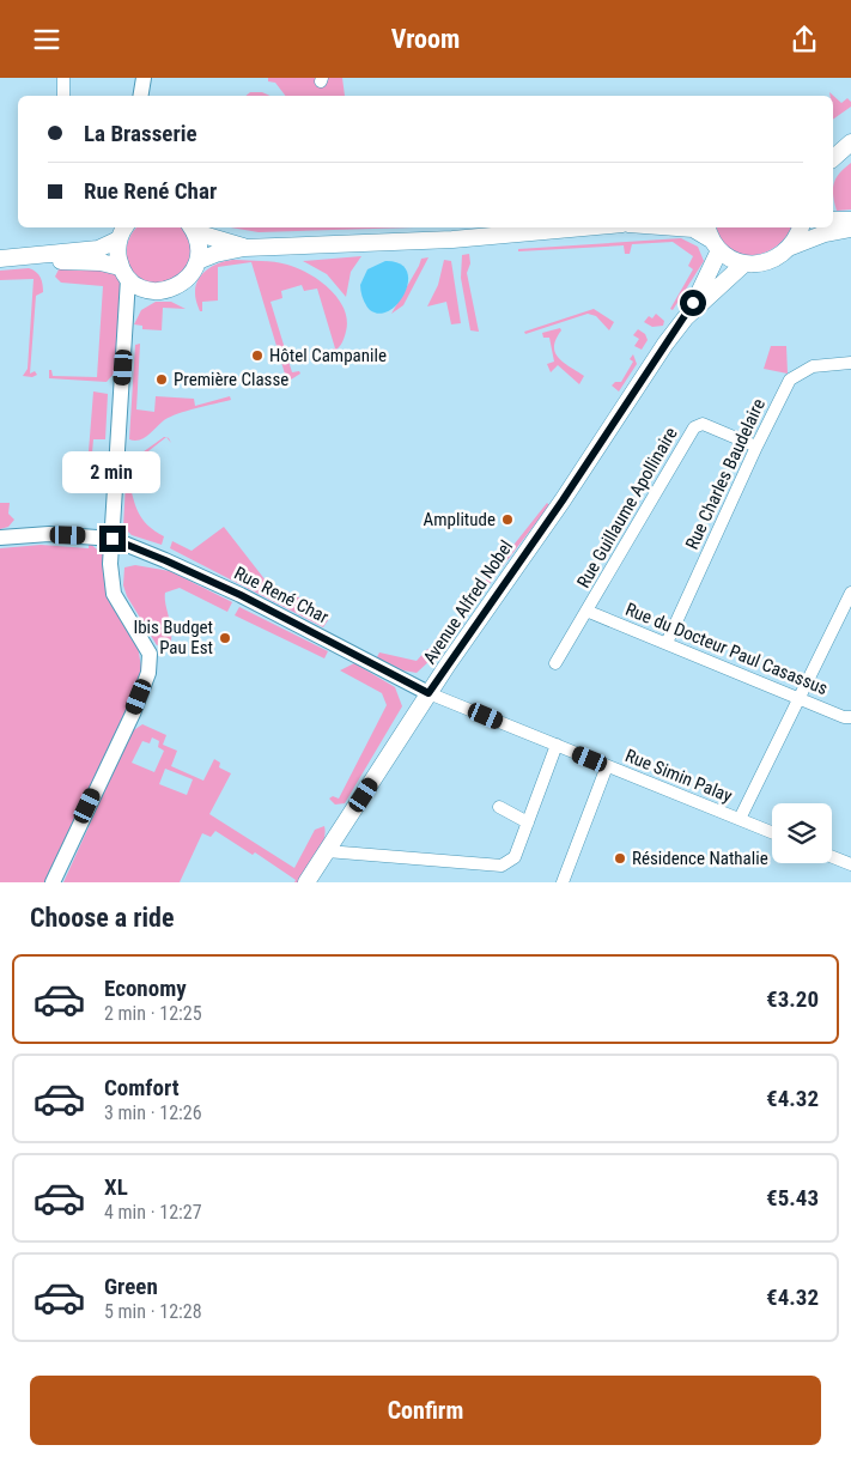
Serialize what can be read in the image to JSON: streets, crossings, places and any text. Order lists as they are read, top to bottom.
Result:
{
  "streets": {
    "main road": ["Avenue Alfred Nobel"],
    "street": [
      "Rue Charles Baudelaire",
      "Rue Guillaume Apollinaire",
      "Rue René Char",
      "Rue du Docteur Paul Casassus",
      "Rue Simin Palay"
    ]
  },
  "crossings": [
    ["Rue Charles Baudelaire", "Rue Guillaume Apollinaire"],
    ["Rue Charles Baudelaire", "Rue du Docteur Paul Casassus"],
    ["Rue Guillaume Apollinaire", "Rue du Docteur Paul Casassus"],
    ["Rue René Char", "Avenue Alfred Nobel"],
    ["Rue René Char", "Rue Simin Palay"],
    ["Avenue Alfred Nobel", "Rue Simin Palay"]
  ],
  "places": [
    "Hôtel Campanile",
    "Première Classe",
    "Amplitude",
    "Ibis Budget Pau Est",
    "Résidence Nathalie"
  ],
  "page": {
    "header": "Vroom",
    "banner": ["La Brasserie", "Rue René Char"],
    "bubble": "2 min",
    "heading": "Choose a ride",
    "list": [
      {
        "name": "Economy",
        "note": "2 min · 12:25",
        "value": "€3.20"
      },
      {
        "name": "Comfort",
        "note": "3 min · 12:26",
        "value": "€4.32"
      },
      {
        "name": "XL",
        "note": "4 min · 12:27",
        "value": "€5.43"
      },
      {
        "name": "Green",
        "note": "5 min · 12:28",
        "value": "€4.32"
      }
    ],
    "buttons": "Confirm"
  }
}
